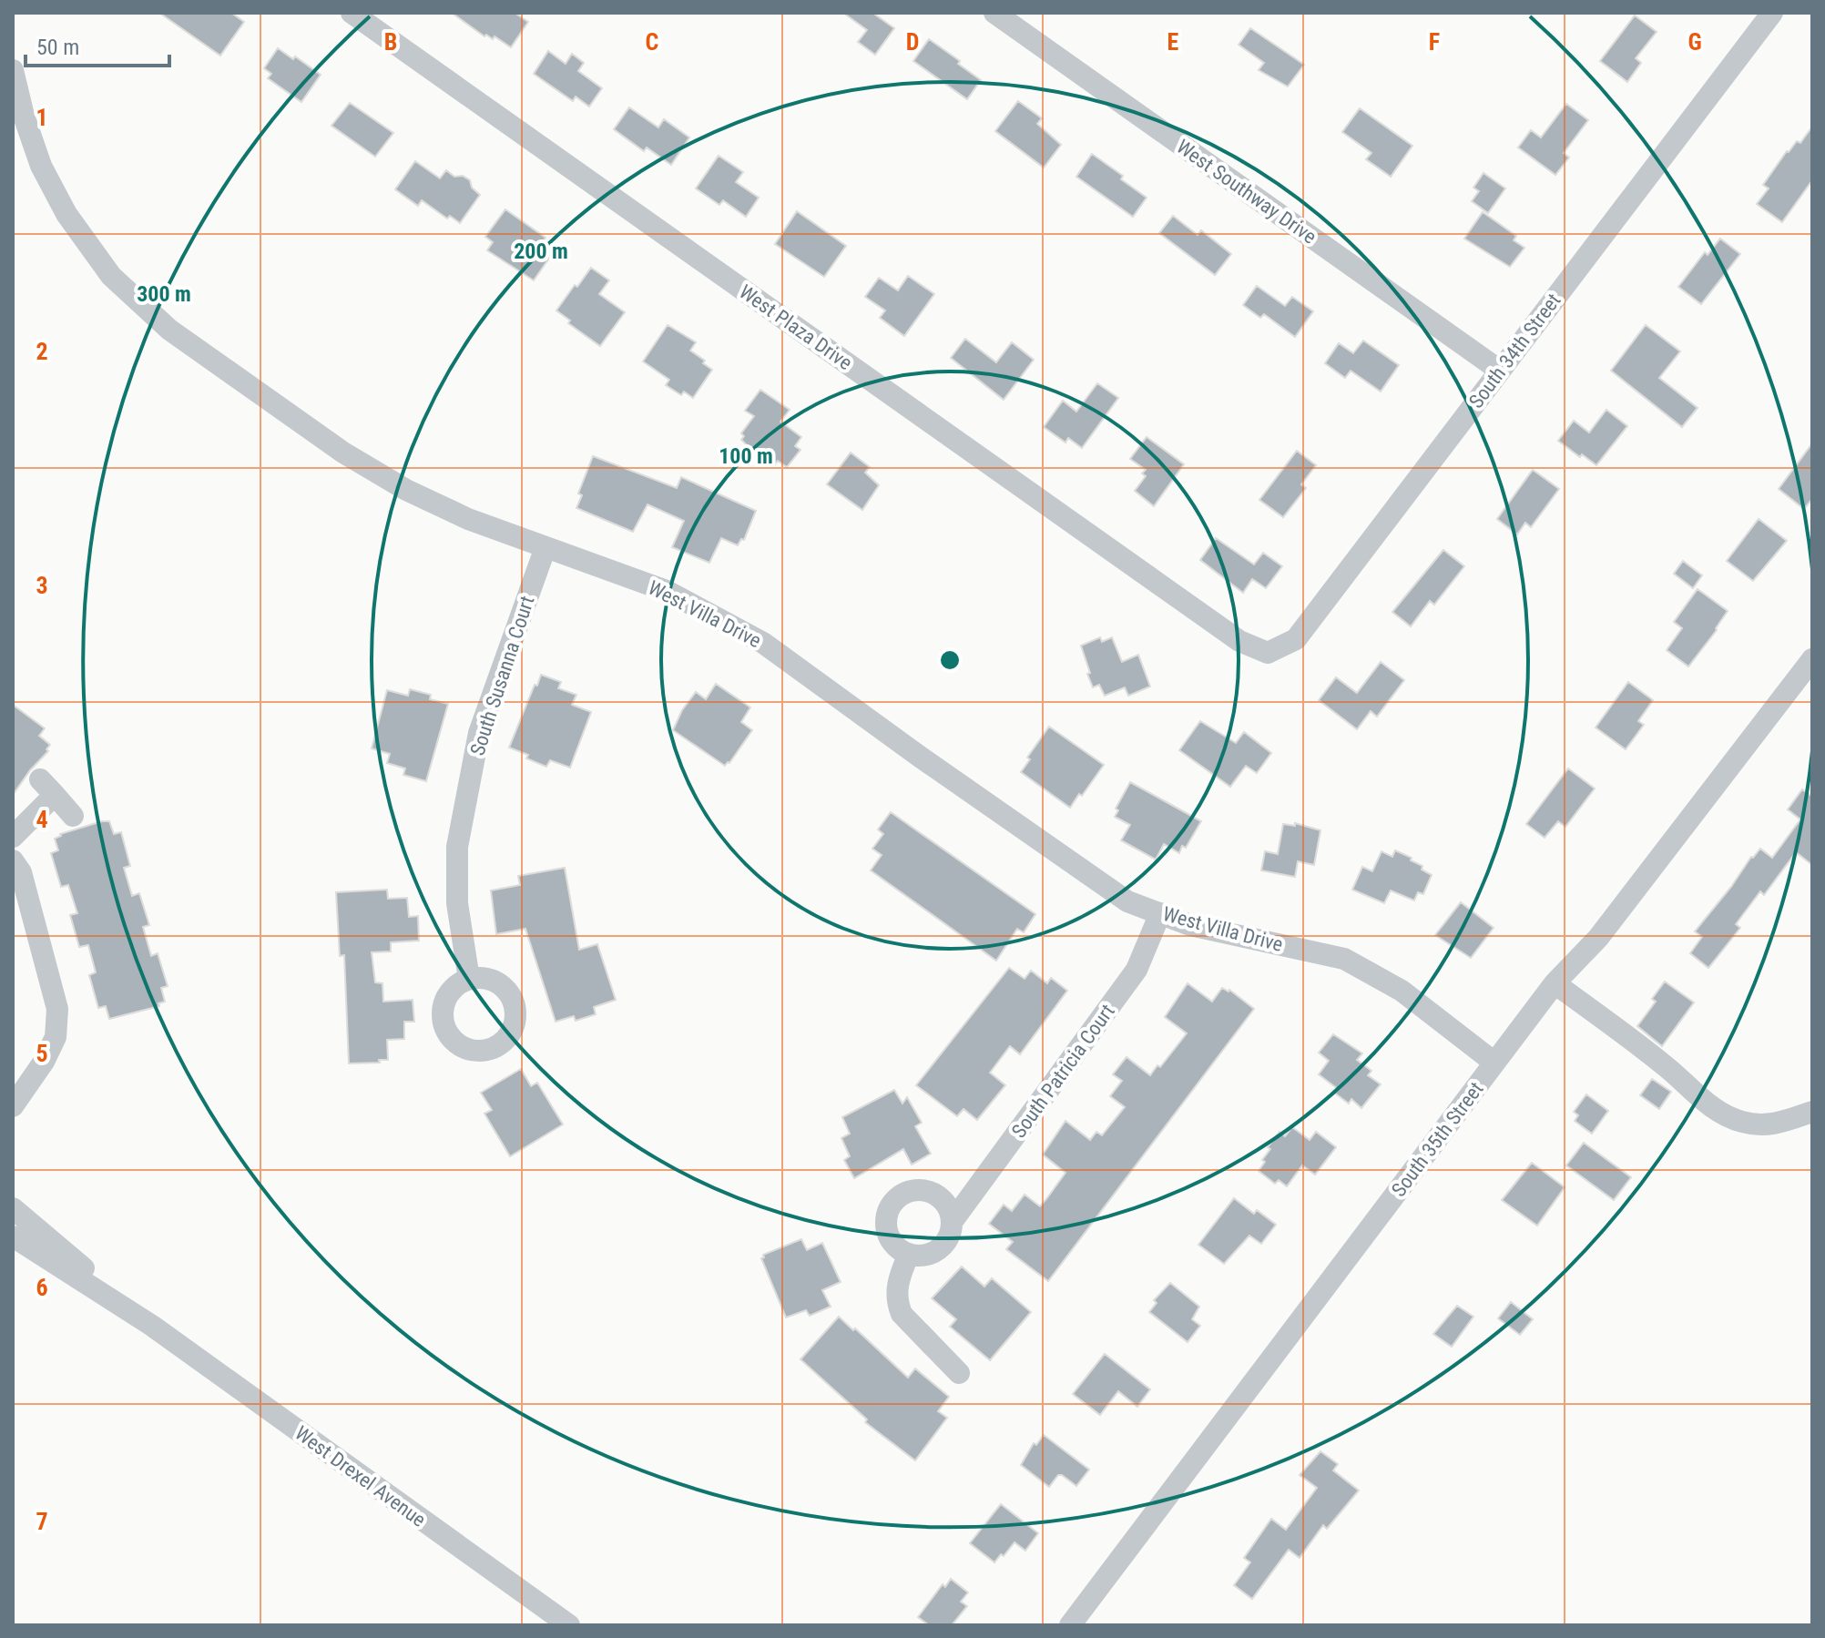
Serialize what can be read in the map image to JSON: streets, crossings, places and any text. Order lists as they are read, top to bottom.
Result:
{
  "streets": {
    "street": [
      "West Southway Drive",
      "West Plaza Drive",
      "South 34th Street",
      "West Villa Drive",
      "South Susanna Court",
      "South Patricia Court",
      "South 35th Street",
      "West Drexel Avenue"
    ]
  },
  "crossings": [
    ["West Southway Drive", "South 34th Street"],
    ["West Plaza Drive", "South 34th Street"],
    ["West Villa Drive", "South Susanna Court"],
    ["West Villa Drive", "South Patricia Court"],
    ["West Villa Drive", "South 35th Street"]
  ],
  "scale_bar": "50 m",
  "grid": {
    "columns": [
      "B",
      "C",
      "D",
      "E",
      "F",
      "G"
    ],
    "rows": [
      "1",
      "2",
      "3",
      "4",
      "5",
      "6",
      "7"
    ]
  },
  "rings": ["200 m", "300 m", "100 m"]
}
